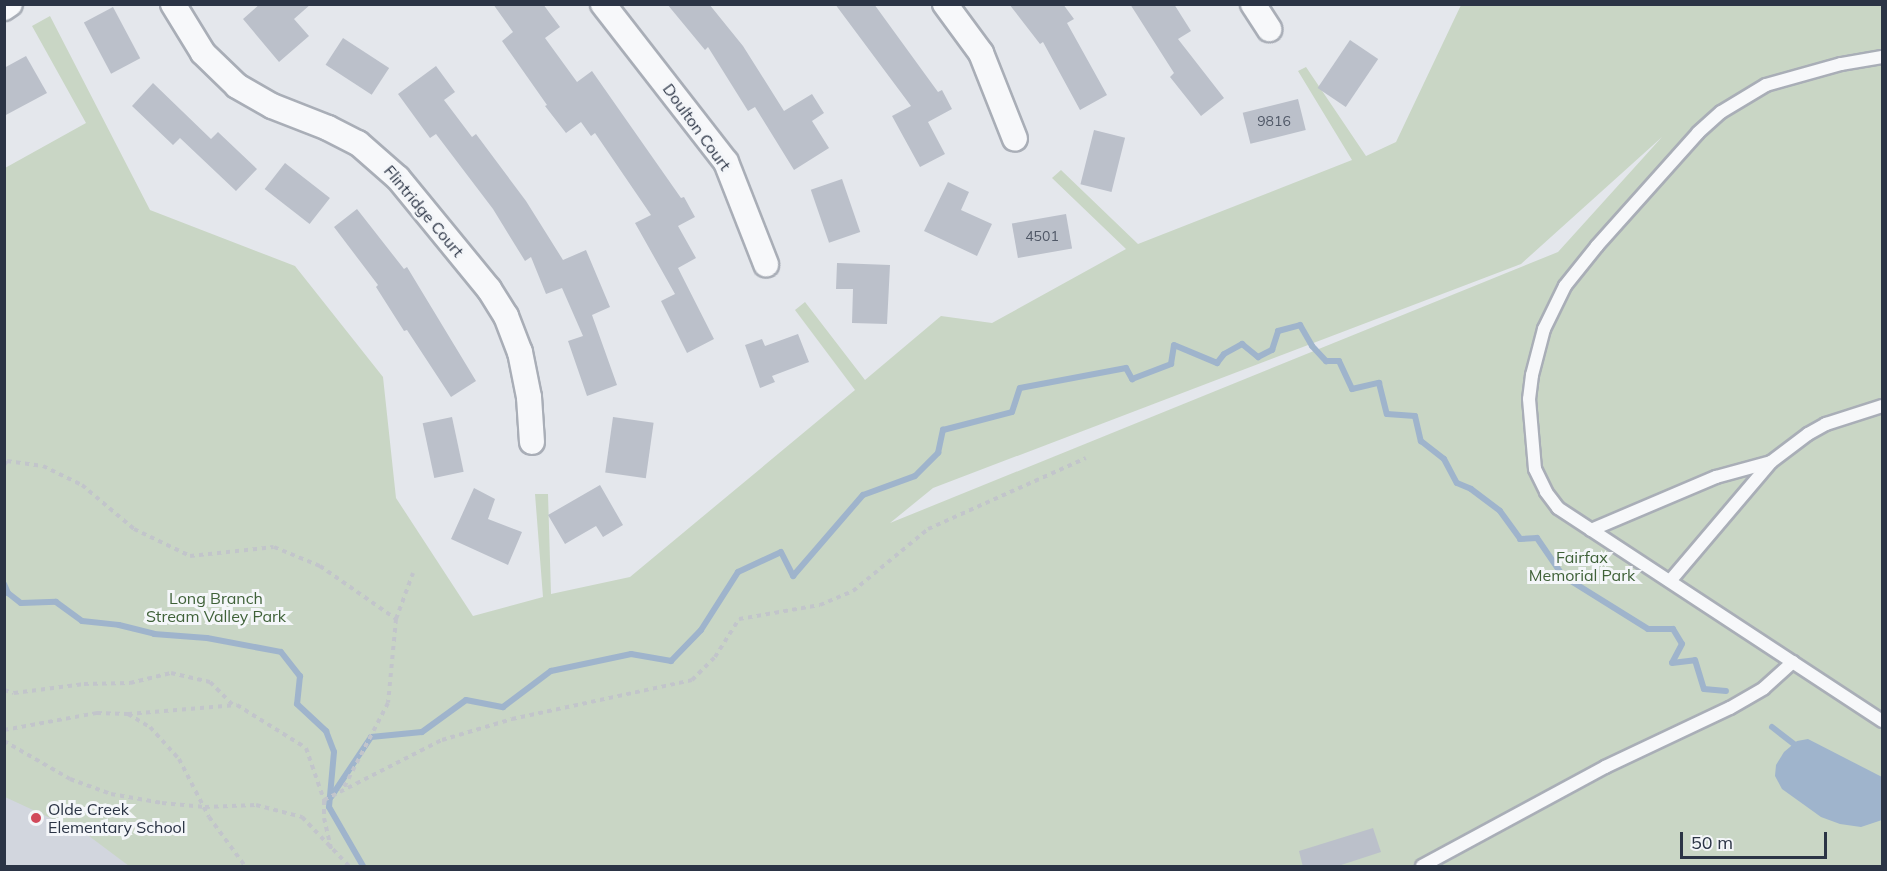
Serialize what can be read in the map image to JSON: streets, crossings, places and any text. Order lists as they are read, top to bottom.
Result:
{
  "streets": {
    "street": ["Doulton Court", "Flintridge Court"]
  },
  "parks": ["Fairfax Memorial Park", "Long Branch Stream Valley Park"],
  "places": ["Olde Creek Elementary School"],
  "house_numbers": ["9816", "4501"],
  "scale_bar": "50 m"
}
